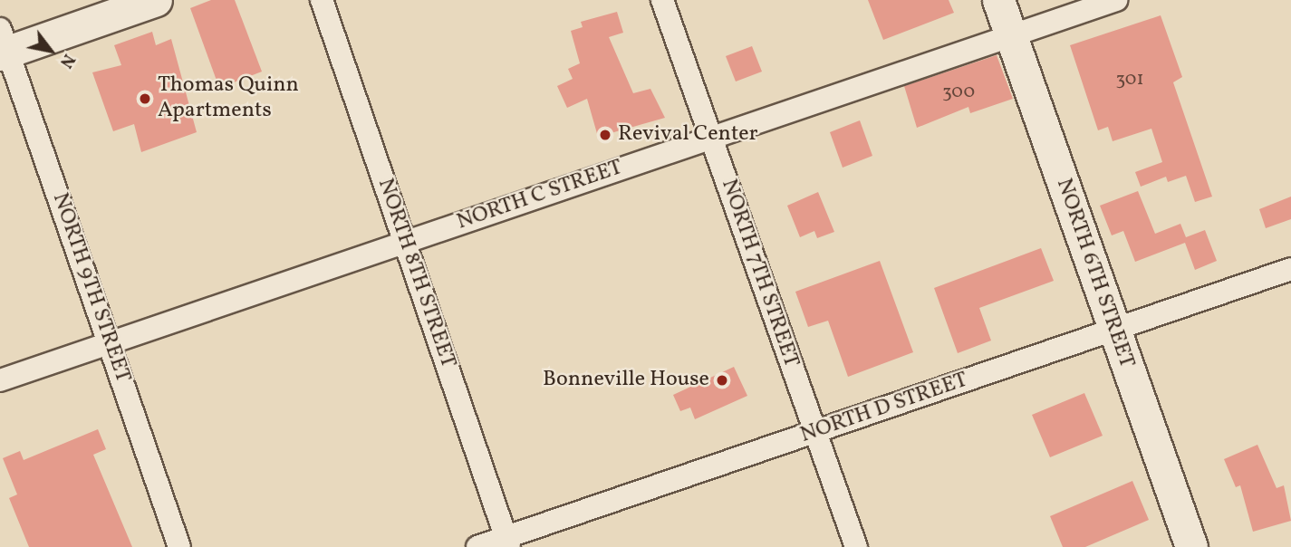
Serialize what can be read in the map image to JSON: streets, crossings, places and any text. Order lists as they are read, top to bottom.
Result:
{
  "streets": {
    "street": [
      "NORTH C STREET",
      "NORTH 8TH STREET",
      "NORTH 7TH STREET",
      "NORTH 6TH STREET",
      "NORTH 9TH STREET",
      "NORTH D STREET"
    ]
  },
  "crossings": [
    ["NORTH C STREET", "NORTH 8TH STREET"],
    ["NORTH C STREET", "NORTH 7TH STREET"],
    ["NORTH C STREET", "NORTH 6TH STREET"],
    ["NORTH C STREET", "NORTH 9TH STREET"],
    ["NORTH 8TH STREET", "NORTH D STREET"],
    ["NORTH 7TH STREET", "NORTH D STREET"],
    ["NORTH 6TH STREET", "NORTH D STREET"]
  ],
  "places": ["Thomas Quinn Apartments", "Revival Center", "Bonneville House"],
  "house_numbers": ["301", "300"],
  "north": "bottom right"
}
